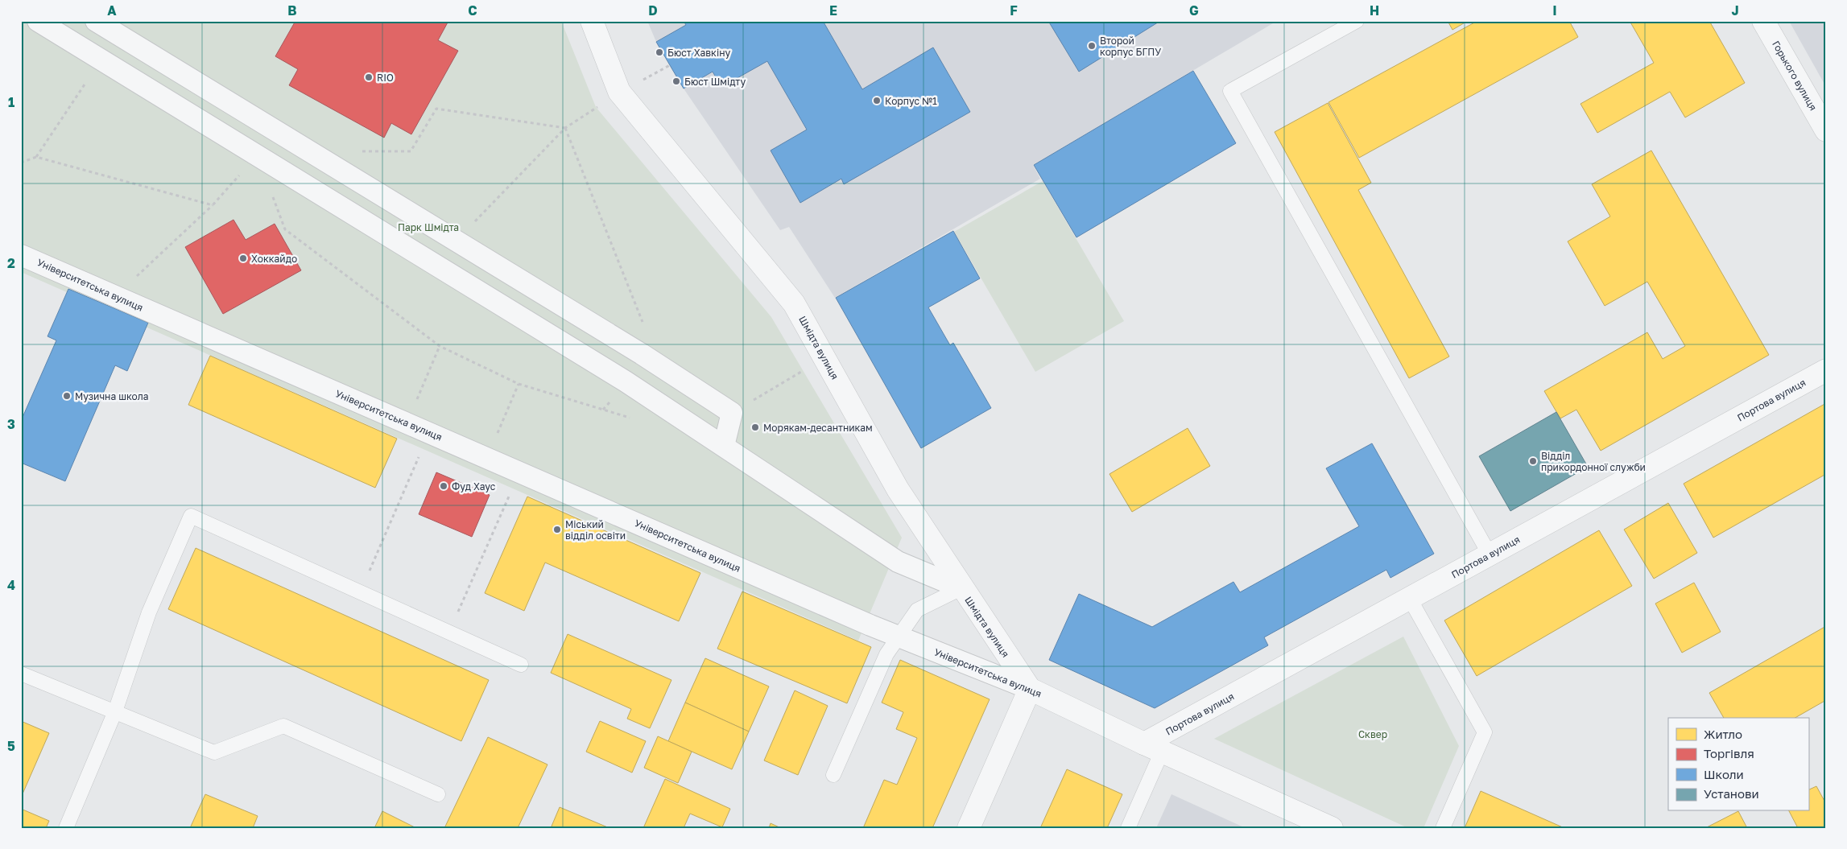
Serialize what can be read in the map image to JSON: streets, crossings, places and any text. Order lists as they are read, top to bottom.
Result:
{
  "streets": {
    "street": [
      "Горького вулиця",
      "Університетська вулиця",
      "Шмідта вулиця",
      "Портова вулиця"
    ]
  },
  "crossings": [
    ["Університетська вулиця", "Шмідта вулиця"],
    ["Університетська вулиця", "Портова вулиця"]
  ],
  "parks": ["Парк Шмідта", "Сквер"],
  "places": [
    "Второй корпус БГПУ",
    "Бюст Хавкіну",
    "RIO",
    "Бюст Шмідту",
    "Корпус №1",
    "Хоккайдо",
    "Музична школа",
    "Морякам-десантникам",
    "Відділ прикордонної служби",
    "Фуд Хаус",
    "Міський відділ освіти"
  ],
  "legend": [
    "Житло",
    "Торгівля",
    "Школи",
    "Установи"
  ],
  "grid": {
    "columns": [
      "A",
      "B",
      "C",
      "D",
      "E",
      "F",
      "G",
      "H",
      "I",
      "J"
    ],
    "rows": [
      "1",
      "2",
      "3",
      "4",
      "5"
    ]
  }
}
